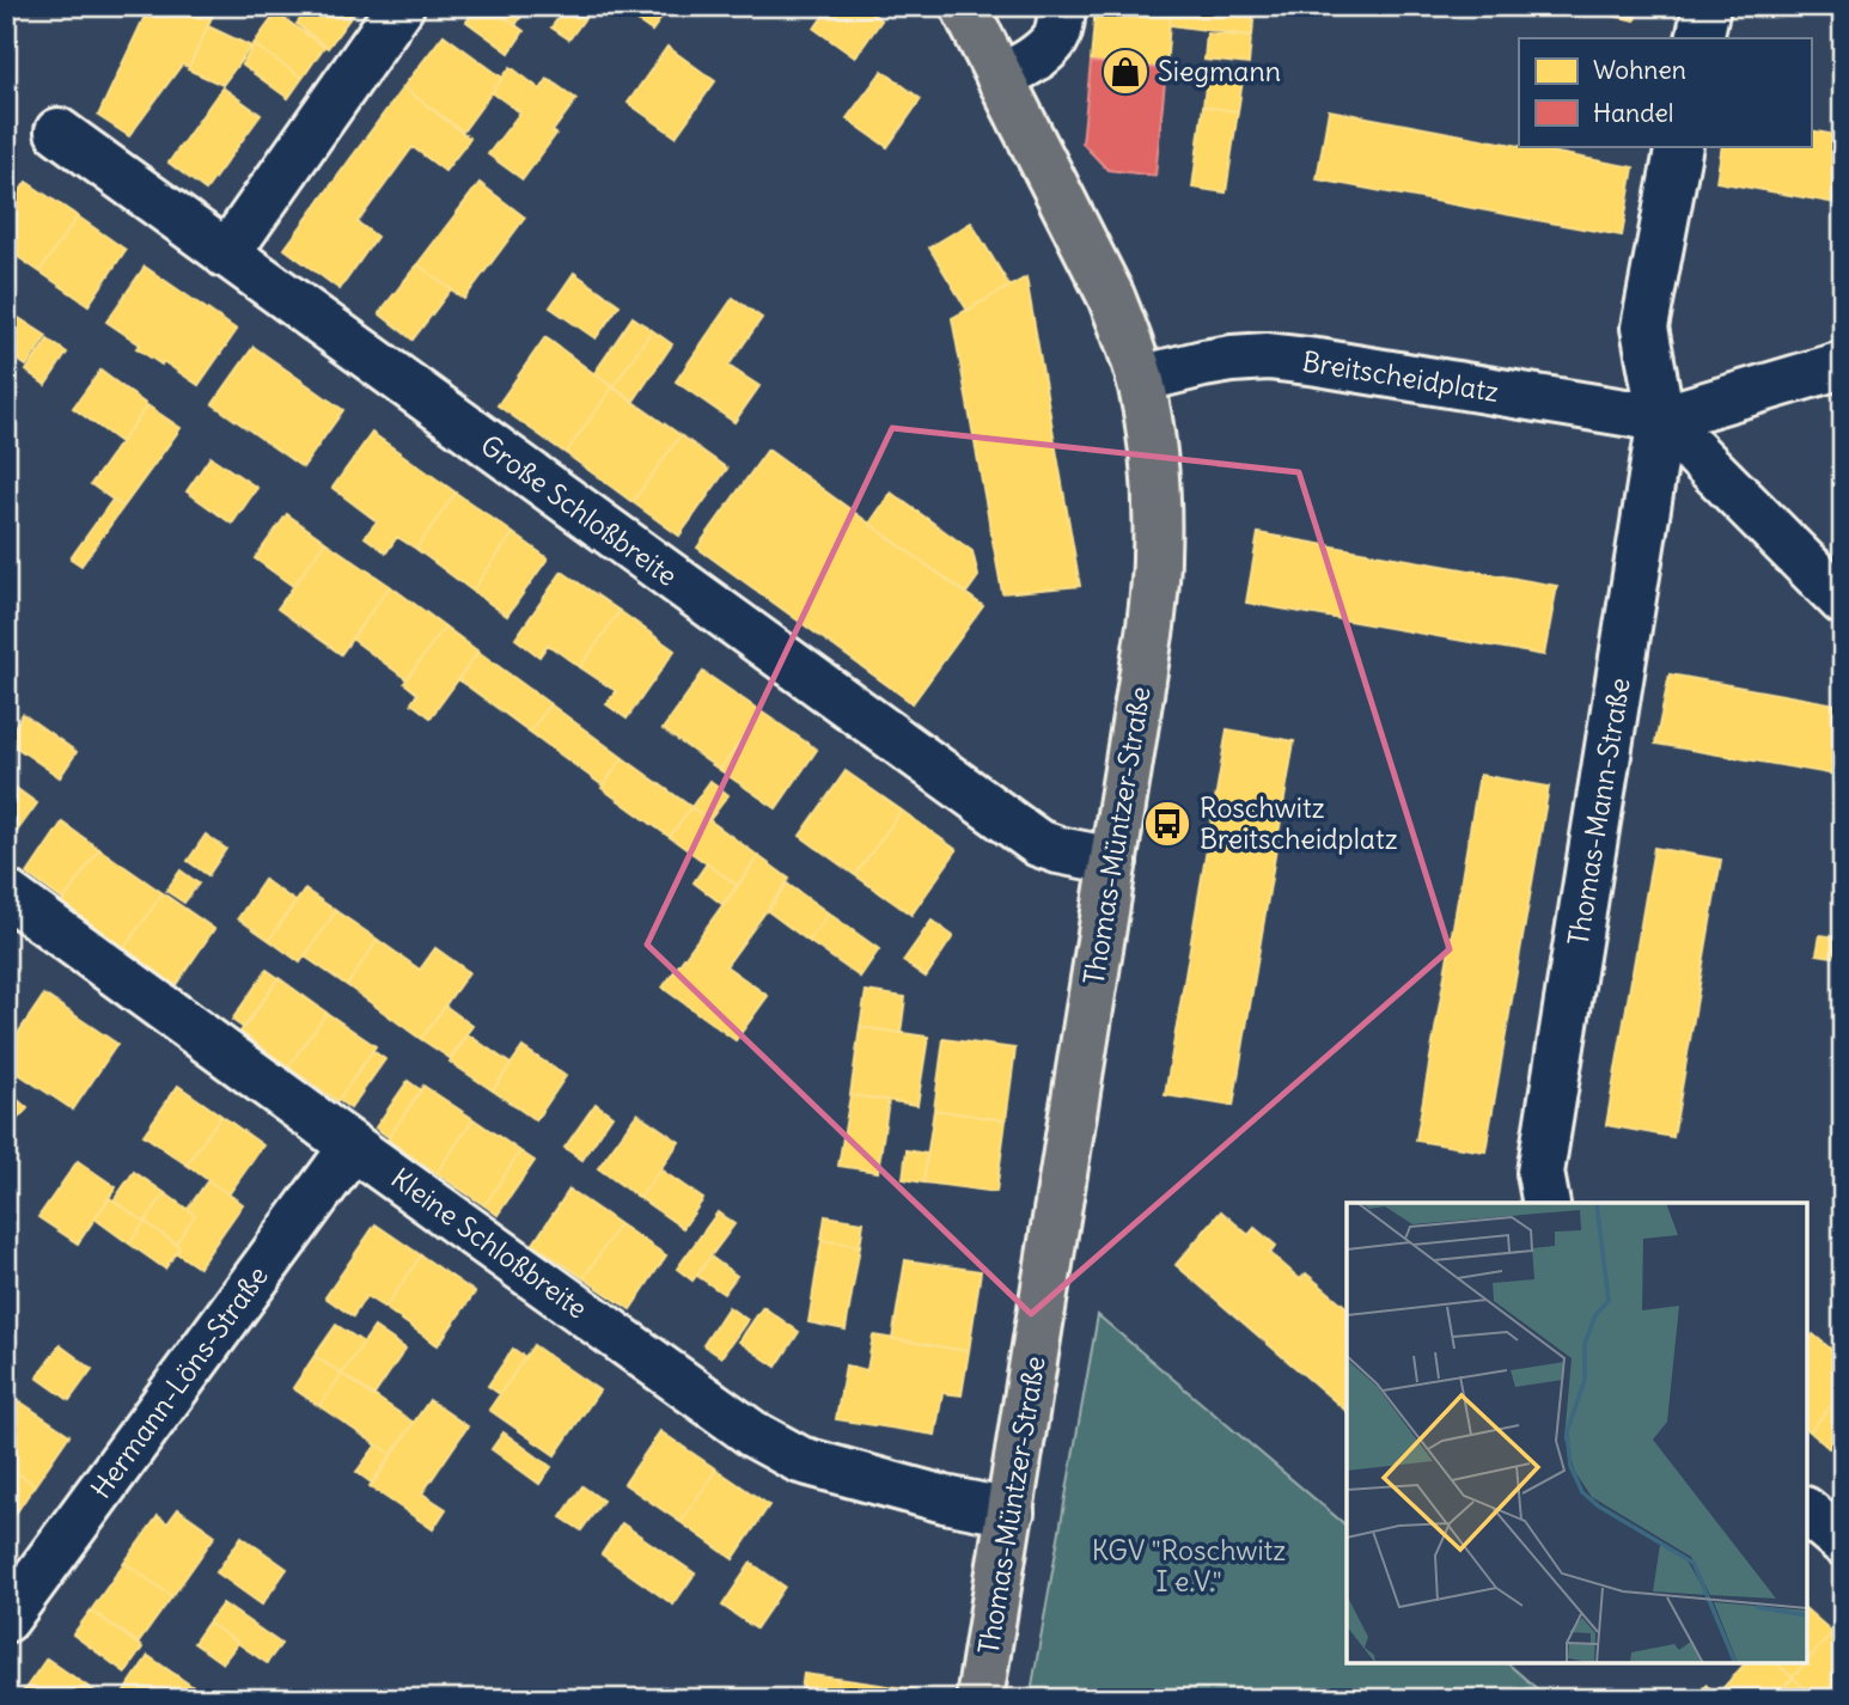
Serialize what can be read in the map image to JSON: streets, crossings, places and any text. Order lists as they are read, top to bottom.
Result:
{
  "streets": {
    "main road": ["Thomas-Müntzer-Straße"],
    "street": [
      "Breitscheidplatz",
      "Große Schloßbreite",
      "Thomas-Mann-Straße",
      "Kleine Schloßbreite",
      "Hermann-Löns-Straße"
    ]
  },
  "crossings": [
    ["Breitscheidplatz", "Thomas-Mann-Straße"],
    ["Breitscheidplatz", "Thomas-Müntzer-Straße"],
    ["Große Schloßbreite", "Thomas-Müntzer-Straße"],
    ["Thomas-Müntzer-Straße", "Kleine Schloßbreite"],
    ["Kleine Schloßbreite", "Hermann-Löns-Straße"]
  ],
  "parks": ["KGV \"Roschwitz I e.V.\""],
  "places": {
    "shop": ["Siegmann"],
    "bus stop": ["Roschwitz Breitscheidplatz"]
  },
  "legend": ["Wohnen", "Handel"]
}
